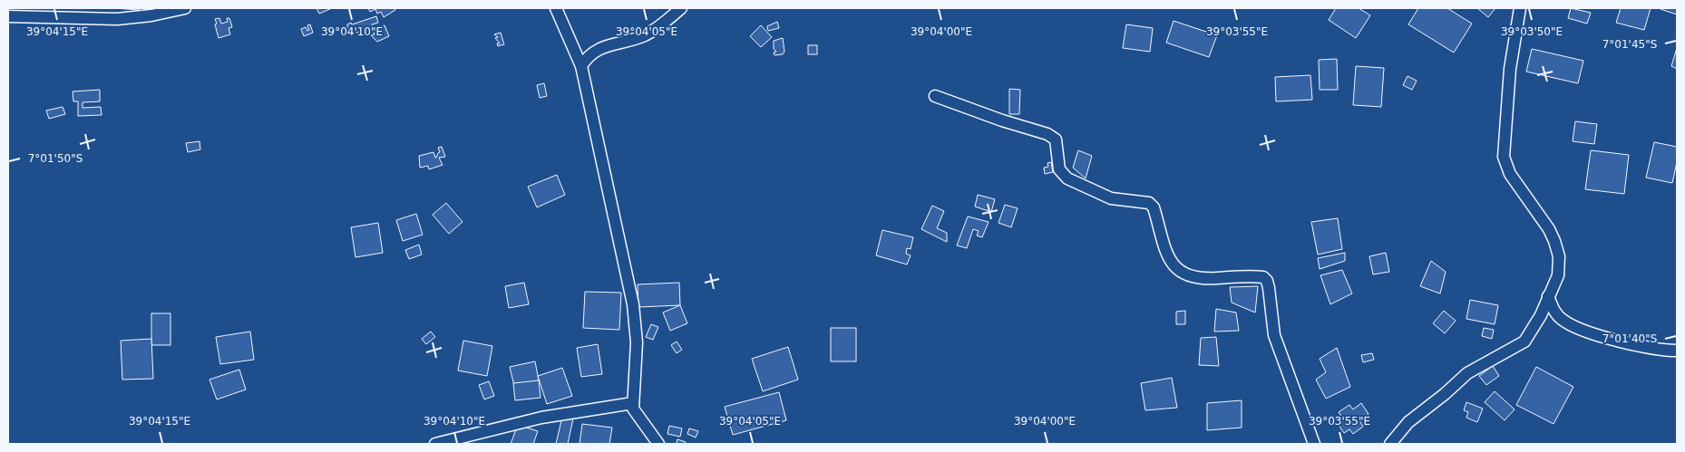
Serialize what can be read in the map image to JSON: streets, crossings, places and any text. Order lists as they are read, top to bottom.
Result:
{
  "coordinates": [
    "39°04'15\"E",
    "39°04'10\"E",
    "39°04'05\"E",
    "39°04'00\"E",
    "39°03'55\"E",
    "39°03'50\"E",
    "7°01'45\"S",
    "7°01'50\"S",
    "7°01'40\"S"
  ]
}
